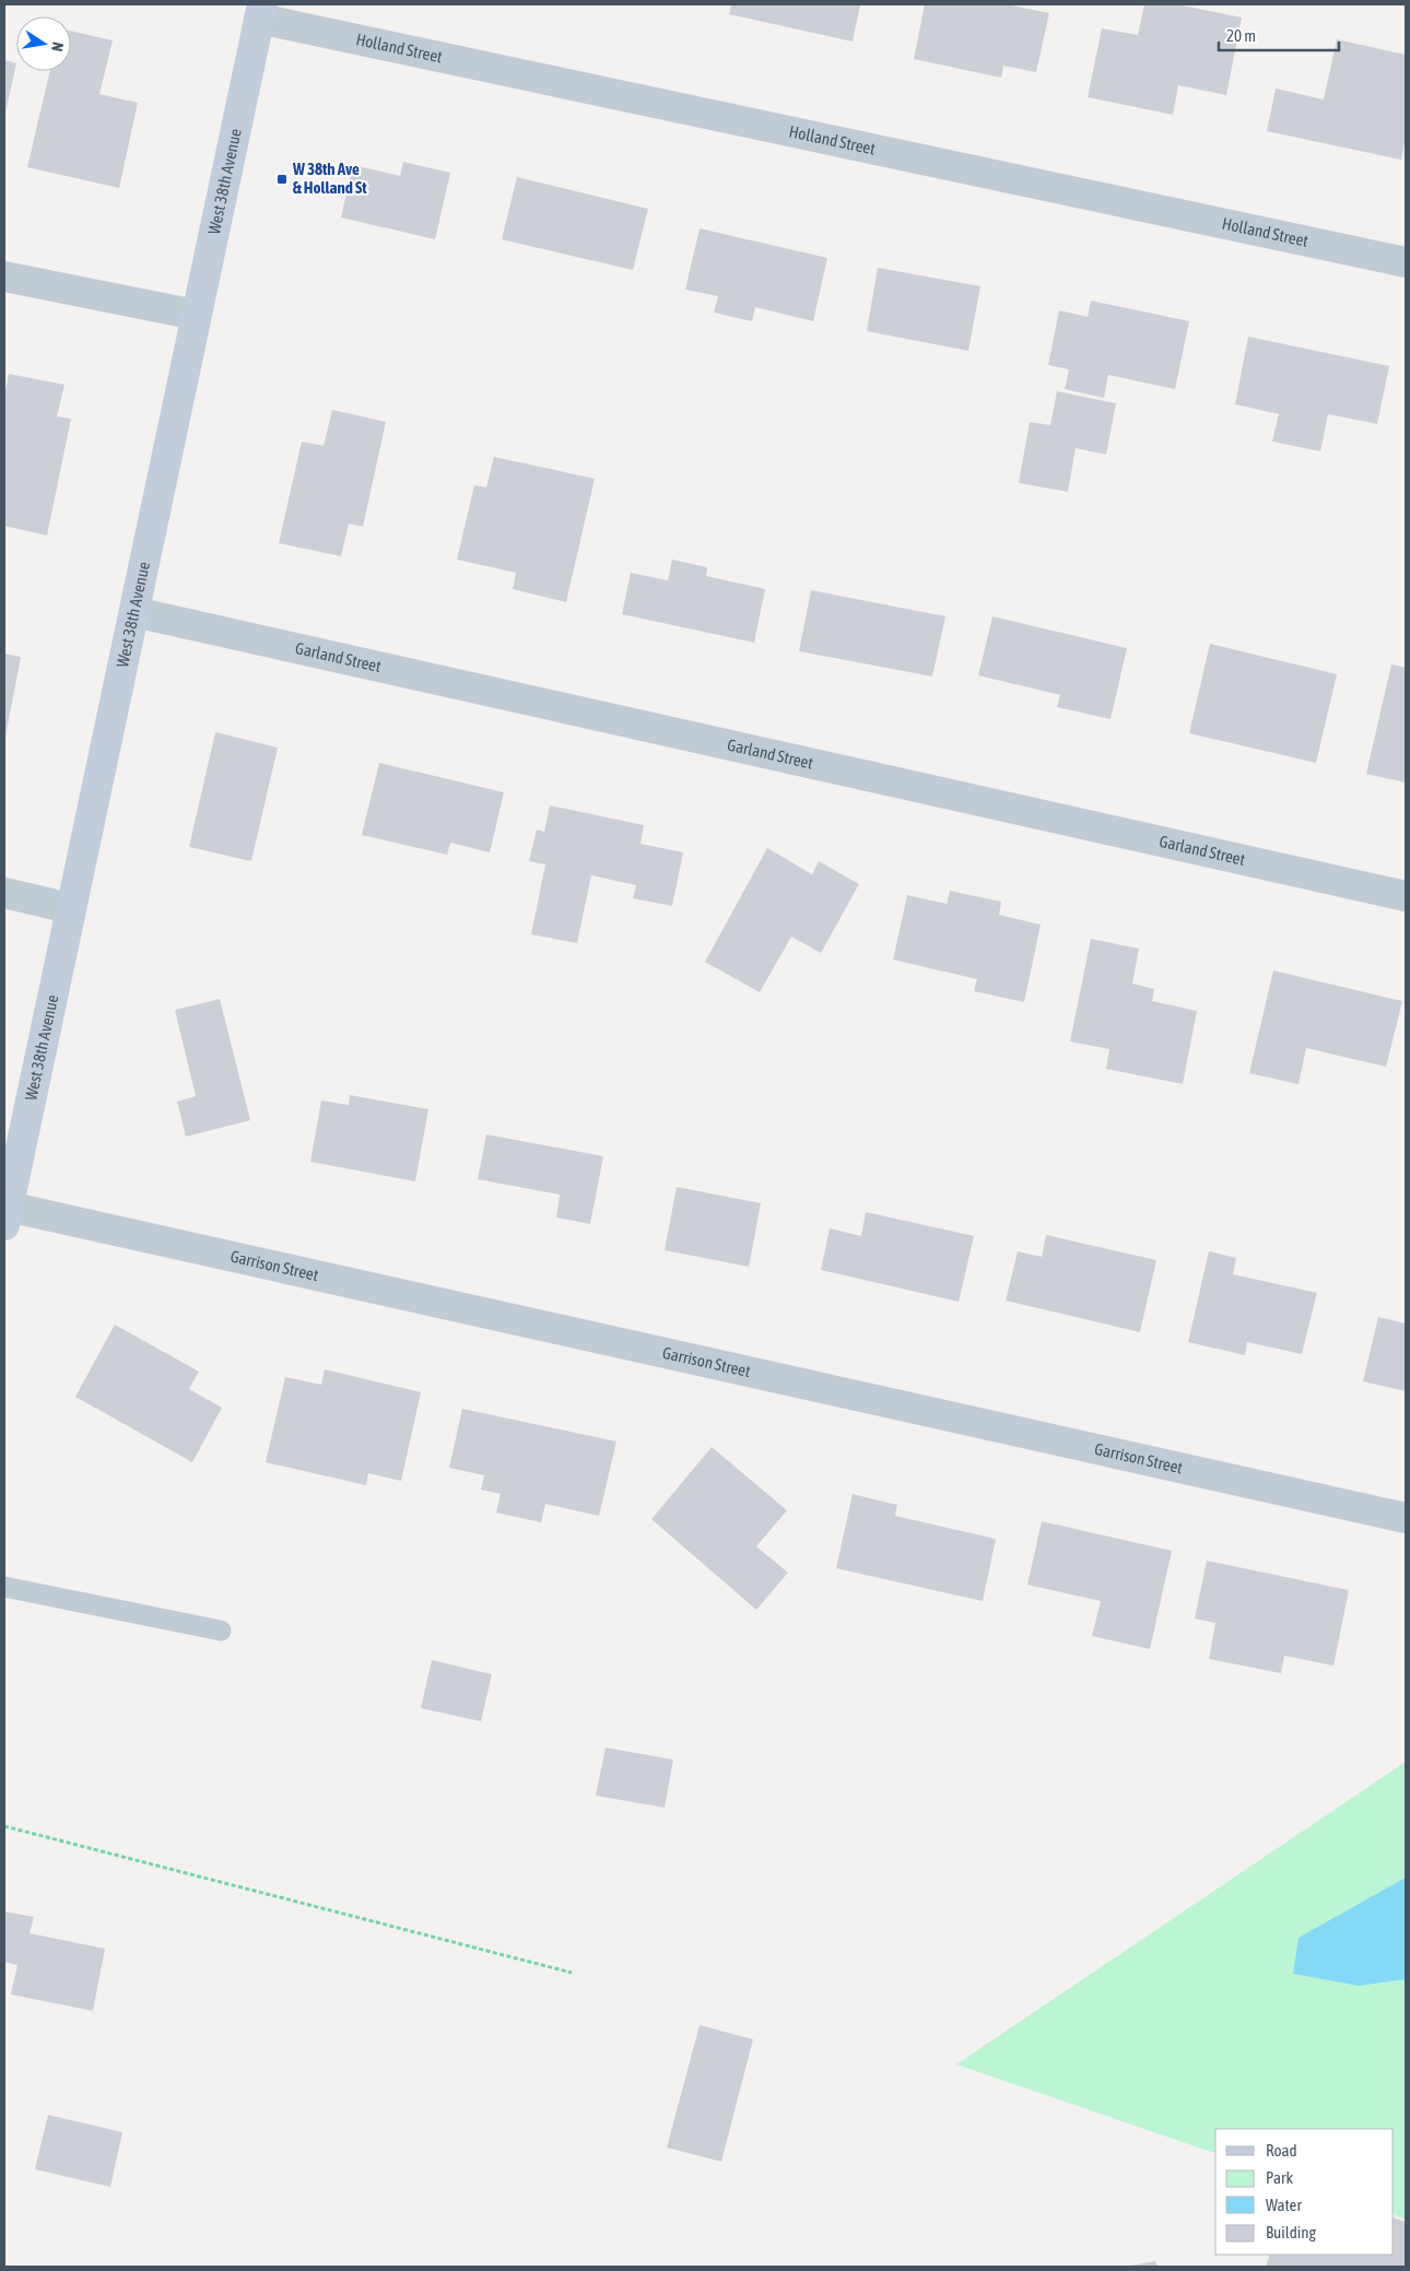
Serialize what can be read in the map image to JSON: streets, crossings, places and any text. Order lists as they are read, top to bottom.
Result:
{
  "streets": {
    "main road": ["West 38th Avenue"],
    "street": ["Holland Street", "Garland Street", "Garrison Street"]
  },
  "crossings": [
    ["Holland Street", "West 38th Avenue"],
    ["West 38th Avenue", "Garland Street"],
    ["West 38th Avenue", "Garrison Street"]
  ],
  "places": {
    "transit": ["W 38th Ave & Holland St"]
  },
  "legend": [
    "Road",
    "Park",
    "Water",
    "Building"
  ],
  "scale_bar": "20 m",
  "north": "right"
}
